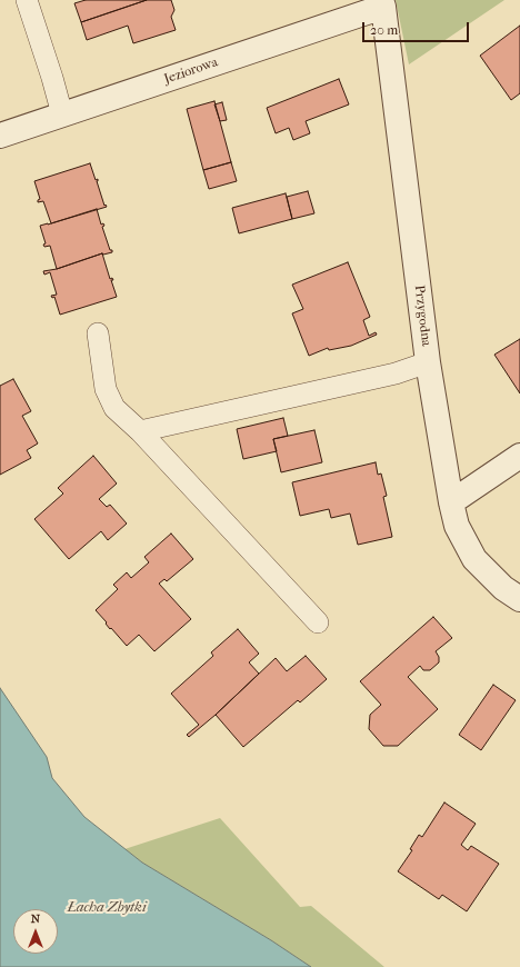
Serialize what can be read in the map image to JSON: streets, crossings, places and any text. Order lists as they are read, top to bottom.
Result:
{
  "streets": {
    "street": ["Jeziorowa", "Przygodna"]
  },
  "crossings": [
    ["Jeziorowa", "Przygodna"]
  ],
  "water": ["Łacha Zbytki"],
  "scale_bar": "20 m",
  "north": "top"
}
